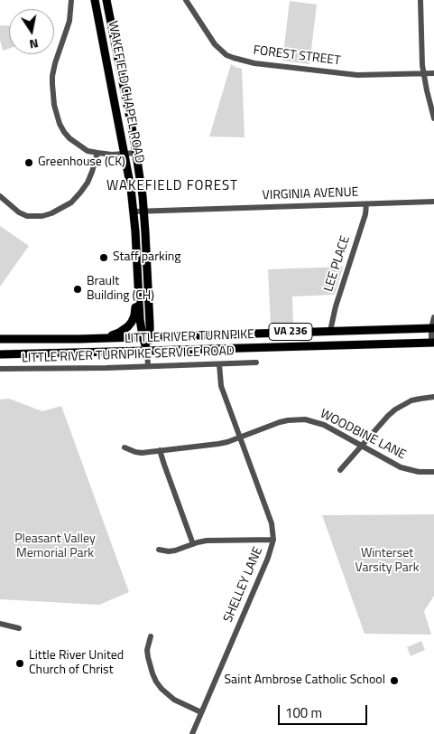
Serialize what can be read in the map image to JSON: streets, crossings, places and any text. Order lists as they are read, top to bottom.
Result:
{
  "streets": {
    "main road": ["WAKEFIELD CHAPEL ROAD", "VA 236", "LITTLE RIVER TURNPIKE"],
    "street": [
      "FOREST STREET",
      "VIRGINIA AVENUE",
      "LEE PLACE",
      "LITTLE RIVER TURNPIKE SERVICE ROAD",
      "WOODBINE LANE",
      "SHELLEY LANE"
    ]
  },
  "crossings": [
    ["WAKEFIELD CHAPEL ROAD", "VIRGINIA AVENUE"],
    ["WAKEFIELD CHAPEL ROAD", "LITTLE RIVER TURNPIKE"],
    ["WAKEFIELD CHAPEL ROAD", "LITTLE RIVER TURNPIKE SERVICE ROAD"],
    ["VIRGINIA AVENUE", "LEE PLACE"],
    ["LEE PLACE", "LITTLE RIVER TURNPIKE"],
    ["LITTLE RIVER TURNPIKE SERVICE ROAD", "SHELLEY LANE"],
    ["WOODBINE LANE", "SHELLEY LANE"]
  ],
  "districts": ["WAKEFIELD FOREST"],
  "parks": ["Pleasant Valley Memorial Park", "Winterset Varsity Park"],
  "places": [
    "Greenhouse (CK)",
    "Staff parking",
    "Brault Building (CH)",
    "Little River United Church of Christ",
    "Saint Ambrose Catholic School"
  ],
  "scale_bar": "100 m",
  "north": "bottom"
}
